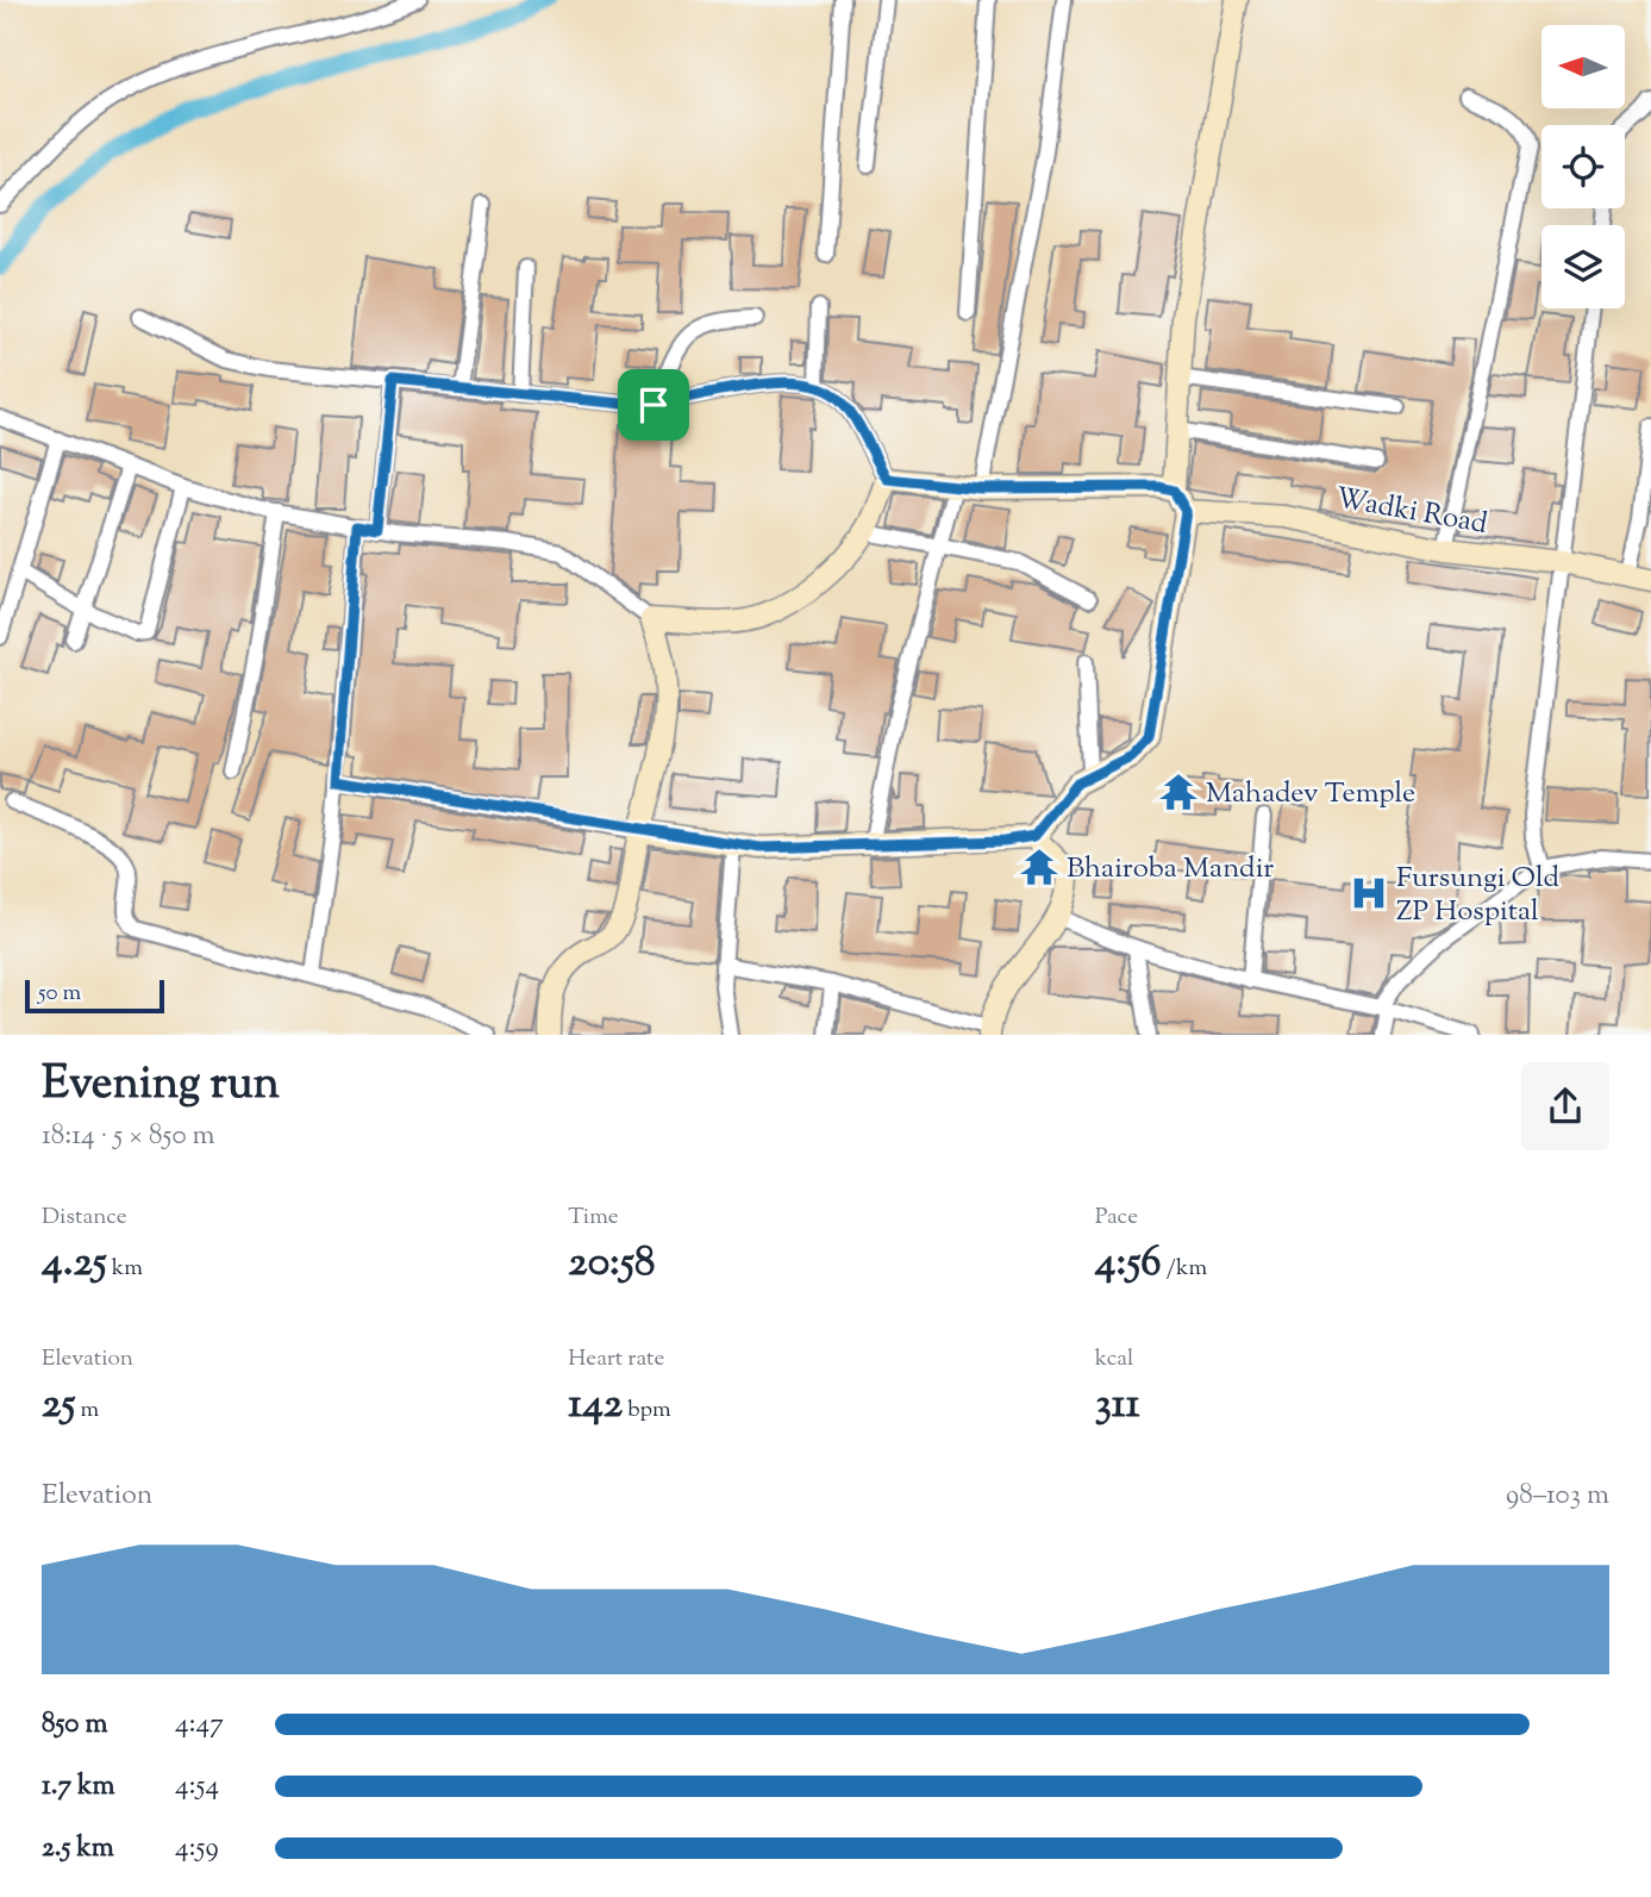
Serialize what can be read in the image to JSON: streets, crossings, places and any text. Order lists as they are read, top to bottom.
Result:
{
  "streets": {
    "street": ["Wadki Road"]
  },
  "places": {
    "temple": ["Mahadev Temple", "Bhairoba Mandir"],
    "hospital": ["Fursungi Old ZP Hospital"]
  },
  "scale_bar": "50 m",
  "north": "left",
  "page": {
    "scale": "50 m",
    "heading": ["Evening run", "18:14 · 5 × 850 m"],
    "stats": [
      ["Distance", "4.25 km"],
      ["Time", "20:58"],
      ["Pace", "4:56 /km"],
      ["Elevation", "25 m"],
      ["Heart rate", "142 bpm"],
      ["kcal", "311"]
    ],
    "chart": ["Elevation", "98–103 m"],
    "list": [
      {
        "name": "850 m",
        "note": "4:47"
      },
      {
        "name": "1.7 km",
        "note": "4:54"
      },
      {
        "name": "2.5 km",
        "note": "4:59"
      }
    ]
  }
}
